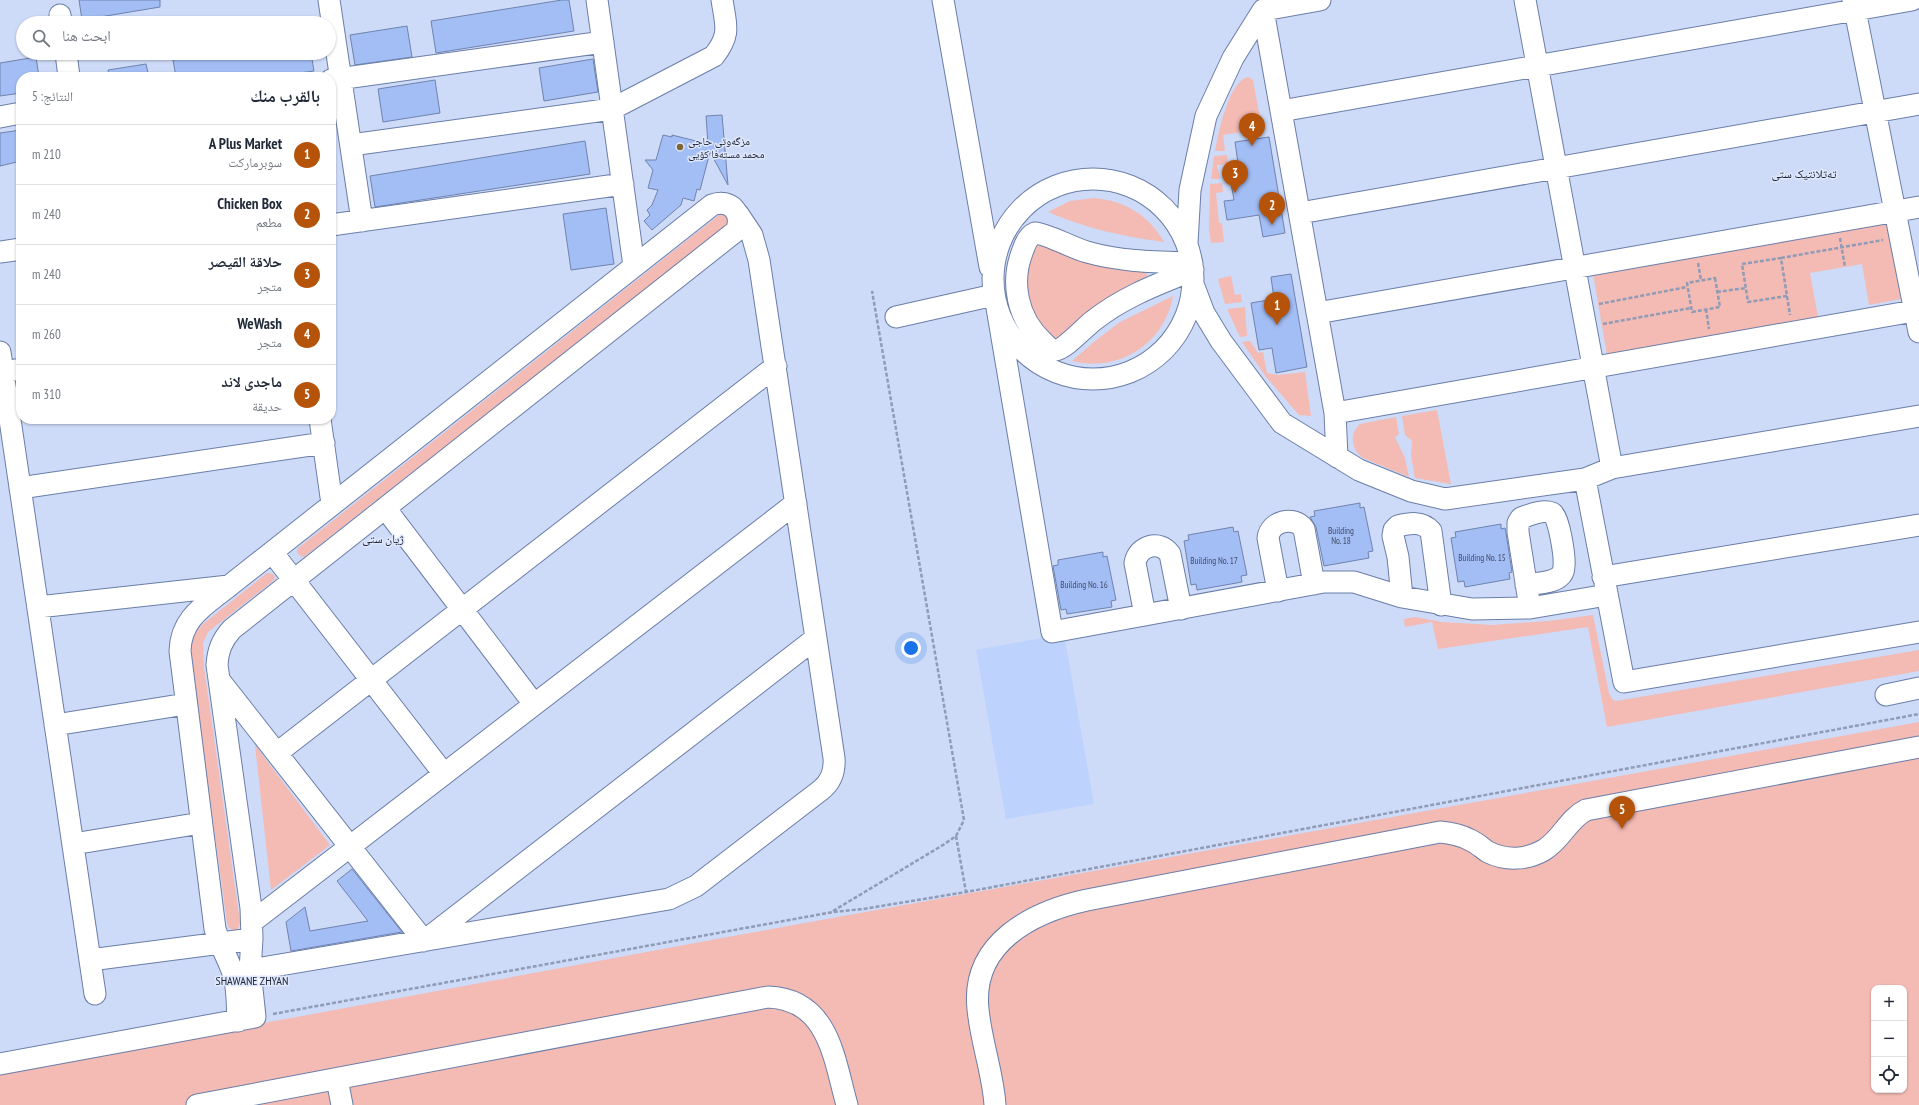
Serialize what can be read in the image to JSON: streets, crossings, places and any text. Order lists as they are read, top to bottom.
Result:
{
  "districts": ["تەتلانتیک ستی", "ژیان ستی", "SHAWANE ZHYAN"],
  "places": ["مزگەوتی حاجی محمد مستەفا کۆیی"],
  "house_numbers": [
    "Building No. 18",
    "Building No. 15",
    "Building No. 17",
    "Building No. 16"
  ],
  "page": {
    "search": "ابحث هنا",
    "heading": ["بالقرب منك", "النتائج: 5"],
    "pins": [
      "4",
      "3",
      "2",
      "1",
      "5"
    ],
    "list": [
      {
        "mark": "1",
        "name": "A Plus Market",
        "note": "سوبرماركت",
        "value": "210 m"
      },
      {
        "mark": "2",
        "name": "Chicken Box",
        "note": "مطعم",
        "value": "240 m"
      },
      {
        "mark": "3",
        "name": "حلاقة القيصر",
        "note": "متجر",
        "value": "240 m"
      },
      {
        "mark": "4",
        "name": "WeWash",
        "note": "متجر",
        "value": "260 m"
      },
      {
        "mark": "5",
        "name": "ماجدی لاند",
        "note": "حديقة",
        "value": "310 m"
      }
    ],
    "map_buttons": ["+", "−"]
  }
}
